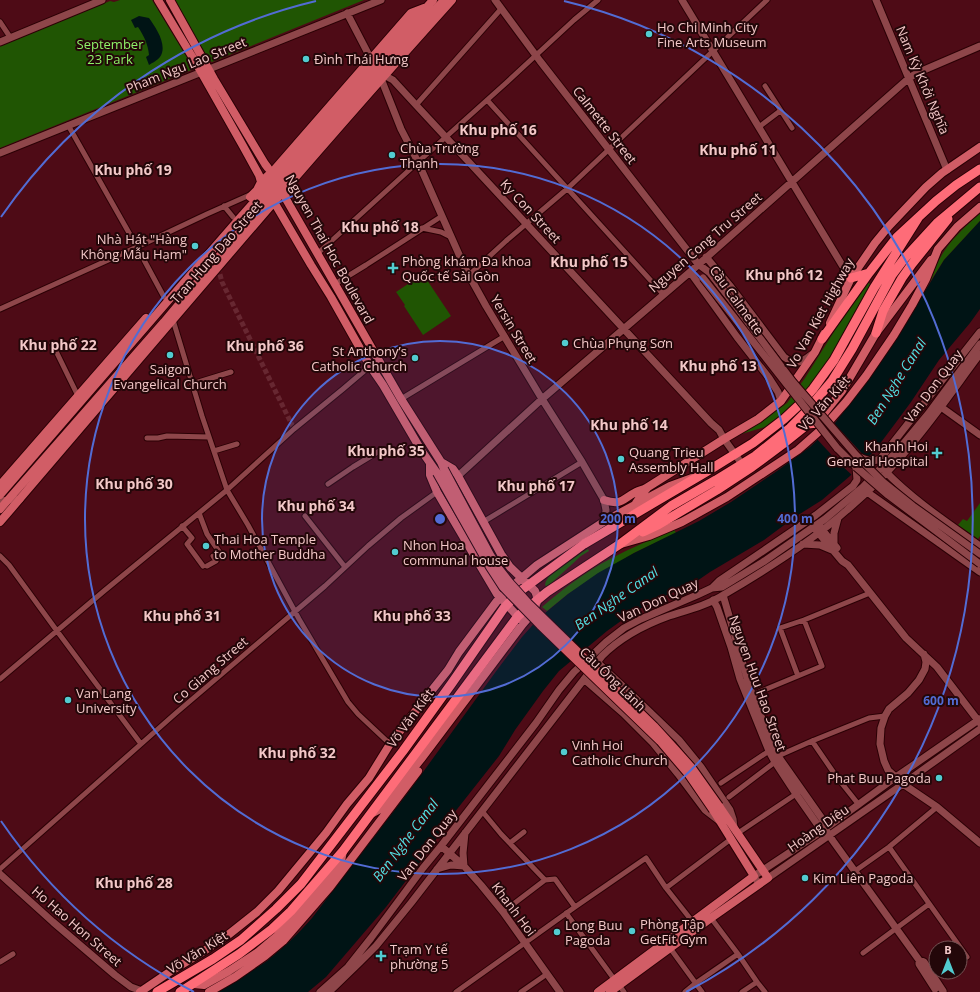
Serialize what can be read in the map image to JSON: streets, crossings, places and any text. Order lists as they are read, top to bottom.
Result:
{
  "streets": {
    "highway": ["Võ Văn Kiệt"],
    "main road": [
      "Pham Ngu Lao Street",
      "Nam Kỳ Khởi Nghĩa",
      "Calmette Street",
      "Ky Con Street",
      "Nguyen Cong Tru Street",
      "Nguyen Thai Hoc Boulevard",
      "Tran Hung Dao Street",
      "Cầu Calmette",
      "Vo Van Kiet Highway",
      "Yersin Street",
      "Van Don Quay",
      "Cầu Ông Lãnh",
      "Nguyen Huu Hao Street",
      "Hoàng Diệu",
      "Khanh Hoi",
      "Ho Hao Hon Street"
    ],
    "street": ["Co Giang Street"]
  },
  "crossings": [
    ["Pham Ngu Lao Street", "Nguyen Thai Hoc Boulevard"],
    ["Pham Ngu Lao Street", "Yersin Street"],
    ["Nam Kỳ Khởi Nghĩa", "Nguyen Cong Tru Street"],
    ["Nam Kỳ Khởi Nghĩa", "Vo Van Kiet Highway"],
    ["Calmette Street", "Nguyen Cong Tru Street"],
    ["Calmette Street", "Cầu Calmette"],
    ["Ky Con Street", "Nguyen Cong Tru Street"],
    ["Ky Con Street", "Tran Hung Dao Street"],
    ["Ky Con Street", "Vo Van Kiet Highway"],
    ["Ky Con Street", "Yersin Street"],
    ["Ky Con Street", "Võ Văn Kiệt"],
    ["Nguyen Cong Tru Street", "Nguyen Thai Hoc Boulevard"],
    ["Nguyen Cong Tru Street", "Cầu Calmette"],
    ["Nguyen Cong Tru Street", "Yersin Street"],
    ["Nguyen Thai Hoc Boulevard", "Tran Hung Dao Street"],
    ["Nguyen Thai Hoc Boulevard", "Võ Văn Kiệt"],
    ["Nguyen Thai Hoc Boulevard", "Co Giang Street"],
    ["Nguyen Thai Hoc Boulevard", "Cầu Ông Lãnh"],
    ["Tran Hung Dao Street", "Yersin Street"],
    ["Vo Van Kiet Highway", "Võ Văn Kiệt"],
    ["Yersin Street", "Võ Văn Kiệt"],
    ["Van Don Quay", "Nguyen Huu Hao Street"],
    ["Van Don Quay", "Khanh Hoi"],
    ["Võ Văn Kiệt", "Ho Hao Hon Street"],
    ["Cầu Ông Lãnh", "Hoàng Diệu"],
    ["Nguyen Huu Hao Street", "Hoàng Diệu"]
  ],
  "districts": [
    "Khu phố 16",
    "Khu phố 11",
    "Khu phố 19",
    "Khu phố 18",
    "Khu phố 15",
    "Khu phố 12",
    "Khu phố 22",
    "Khu phố 36",
    "Khu phố 13",
    "Khu phố 14",
    "Khu phố 35",
    "Khu phố 30",
    "Khu phố 17",
    "Khu phố 34",
    "Khu phố 31",
    "Khu phố 33",
    "Khu phố 32",
    "Khu phố 28"
  ],
  "water": ["Ben Nghe Canal"],
  "parks": ["September 23 Park"],
  "places": {
    "other": [
      "Ho Chi Minh City Fine Arts Museum",
      "Đình Thái Hưng",
      "Chùa Trường Thạnh",
      "Nhà Hát \"Hàng Không Mẫu Hạm\"",
      "Chùa Phụng Sơn",
      "Saigon Evangelical Church",
      "St Anthony’s Catholic Church",
      "Quang Trieu Assembly Hall",
      "Thai Hoa Temple to Mother Buddha",
      "Nhon Hoa communal house",
      "Van Lang University",
      "Vinh Hoi Catholic Church",
      "Phat Buu Pagoda",
      "Kim Liên Pagoda",
      "Phòng Tập GetFit Gym",
      "Long Buu Pagoda"
    ],
    "health": ["Phòng khám Đa khoa Quốc tế Sài Gòn", "Khanh Hoi General Hospital", "Trạm Y tế phường 5"]
  },
  "north": "top",
  "rings": ["200 m", "400 m", "600 m"]
}
